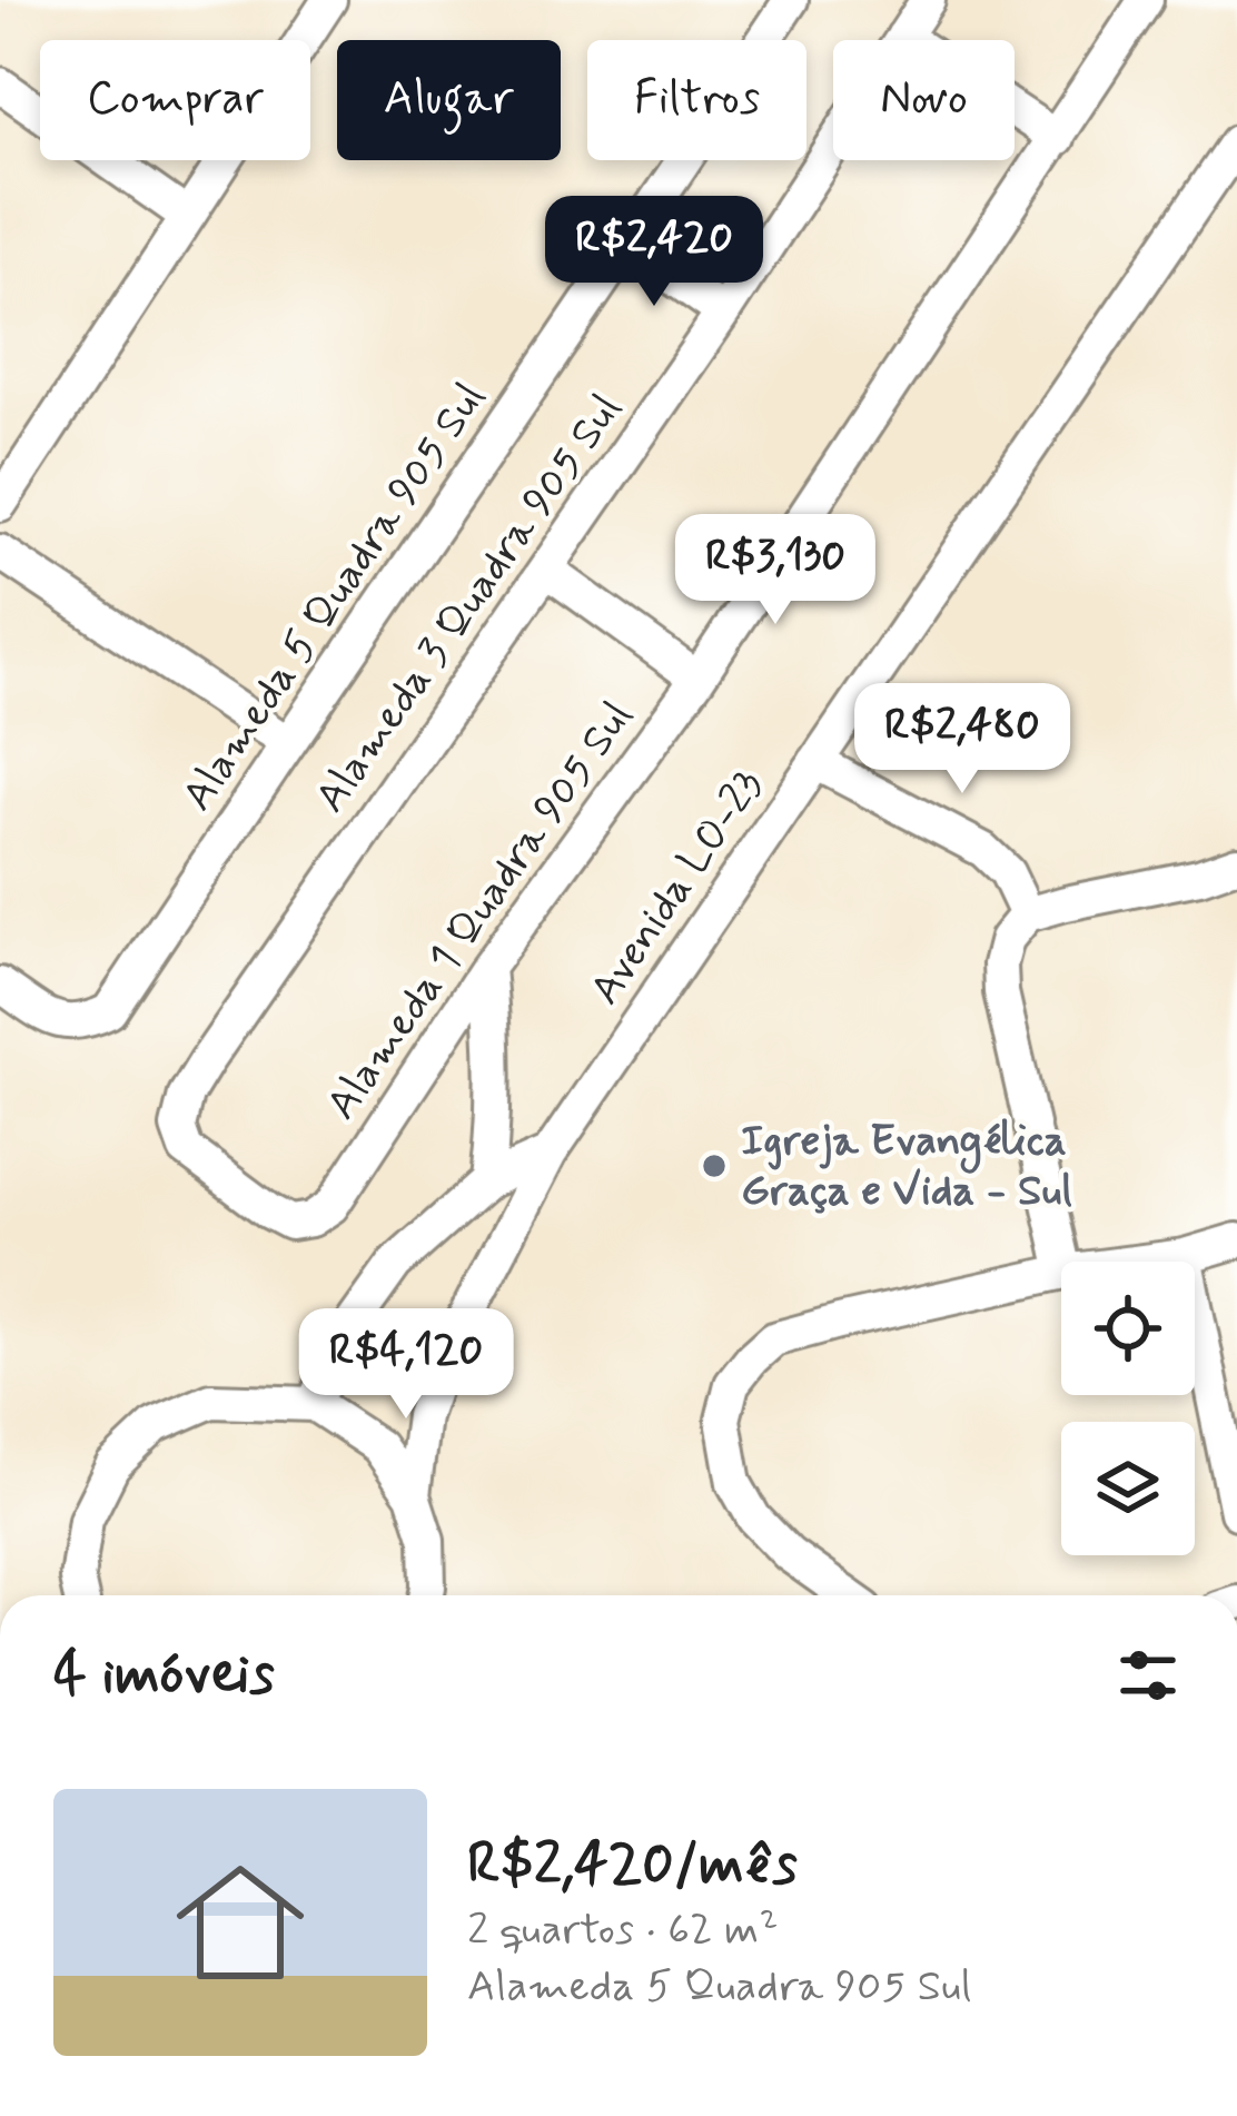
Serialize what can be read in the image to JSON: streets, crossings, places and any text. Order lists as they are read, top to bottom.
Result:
{
  "streets": {
    "street": [
      "Alameda 5 Quadra 905 Sul",
      "Alameda 3 Quadra 905 Sul",
      "Avenida LO-23",
      "Alameda 1 Quadra 905 Sul"
    ]
  },
  "crossings": [
    ["Alameda 3 Quadra 905 Sul", "Alameda 1 Quadra 905 Sul"]
  ],
  "places": ["Igreja Evangélica Graça e Vida - Sul"],
  "page": {
    "chip": [
      "Comprar",
      "Alugar",
      "Filtros",
      "Novo"
    ],
    "price": [
      "R$2,420",
      "R$3,130",
      "R$2,480",
      "R$4,120"
    ],
    "heading": "4 imóveis",
    "list": [
      {
        "name": "R$2,420/mês",
        "note": "2 quartos · 62 m² · Alameda 5 Quadra 905 Sul"
      }
    ]
  }
}
